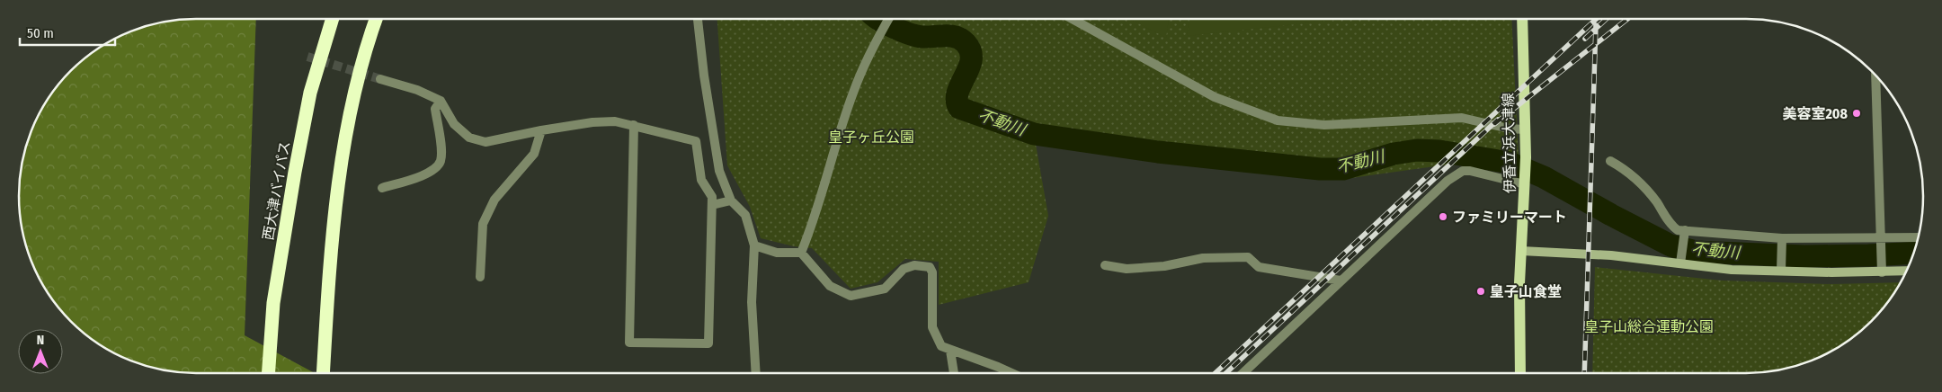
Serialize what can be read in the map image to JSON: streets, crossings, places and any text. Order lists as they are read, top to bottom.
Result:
{
  "streets": {
    "highway": ["西大津バイパス"],
    "main road": ["伊香立浜大津線"]
  },
  "water": ["不動川"],
  "parks": ["皇子ヶ丘公園", "皇子山総合運動公園"],
  "places": ["美容室208", "ファミリーマート", "皇子山食堂"],
  "scale_bar": "50 m",
  "north": "top"
}
